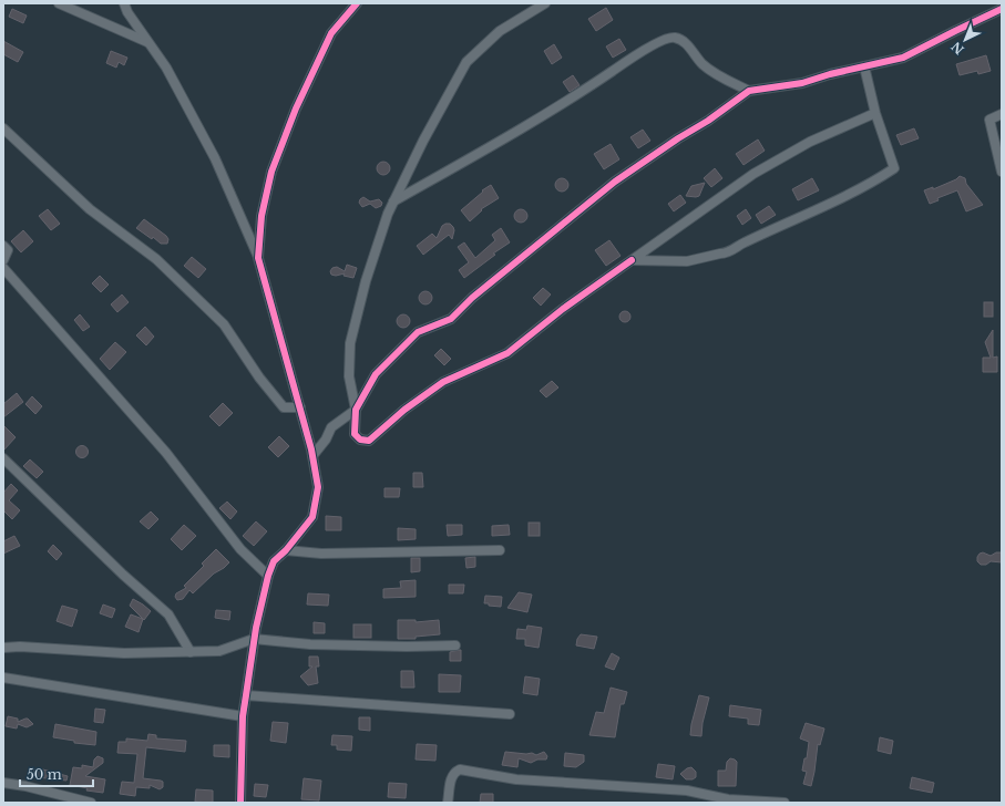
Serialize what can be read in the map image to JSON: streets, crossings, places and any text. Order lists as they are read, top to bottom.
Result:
{
  "scale_bar": "50 m",
  "north": "bottom left"
}
